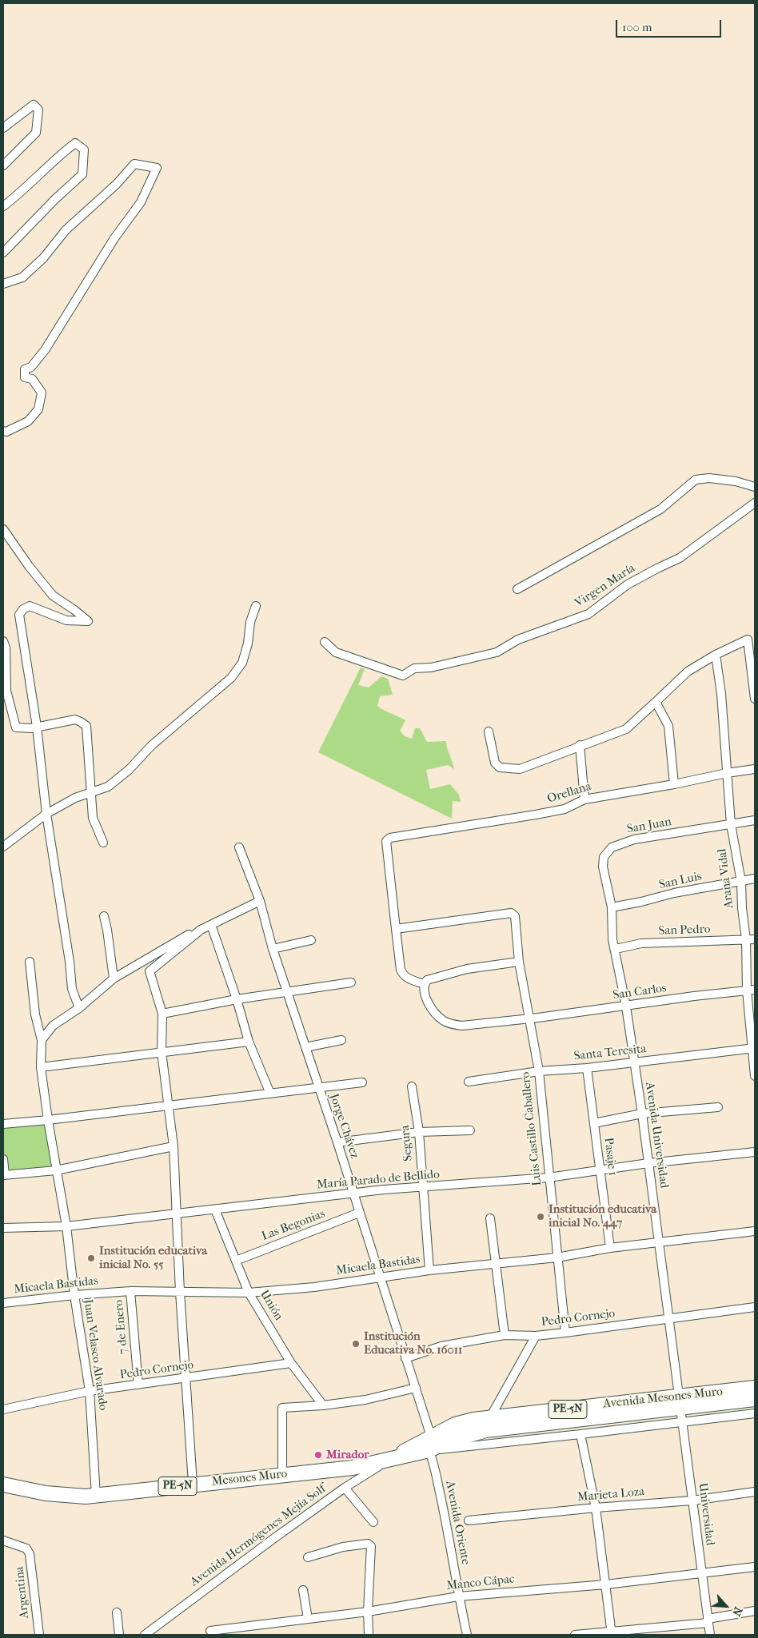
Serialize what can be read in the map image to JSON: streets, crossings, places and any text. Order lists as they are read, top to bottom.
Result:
{
  "streets": {
    "highway": ["Avenida Mesones Muro", "PE-5N", "Mesones Muro"],
    "street": [
      "Virgen María",
      "Orellana",
      "San Juan",
      "Arana Vidal",
      "San Luis",
      "San Pedro",
      "San Carlos",
      "Santa Teresita",
      "Jorge Chávez",
      "Luis Castillo Caballero",
      "Avenida Universidad",
      "Segura",
      "Pasaje 1",
      "María Parado de Bellido",
      "Las Begonias",
      "Micaela Bastidas",
      "Unión",
      "Pedro Cornejo",
      "7 de Enero",
      "Juan Velasco Alvarado",
      "Marieta Loza",
      "Universidad",
      "Avenida Oriente",
      "Avenida Hermógenes Mejía Solf",
      "Manco Cápac",
      "Argentina"
    ]
  },
  "crossings": [
    ["Orellana", "Arana Vidal"],
    ["Orellana", "Luis Castillo Caballero"],
    ["San Juan", "Arana Vidal"],
    ["San Juan", "San Luis"],
    ["San Juan", "Avenida Universidad"],
    ["Arana Vidal", "San Luis"],
    ["Arana Vidal", "San Pedro"],
    ["Arana Vidal", "San Carlos"],
    ["Arana Vidal", "Santa Teresita"],
    ["San Luis", "Avenida Universidad"],
    ["San Pedro", "Avenida Universidad"],
    ["San Carlos", "Luis Castillo Caballero"],
    ["San Carlos", "Avenida Universidad"],
    ["Santa Teresita", "Luis Castillo Caballero"],
    ["Santa Teresita", "Avenida Universidad"],
    ["Santa Teresita", "Pasaje 1"],
    ["Jorge Chávez", "María Parado de Bellido"],
    ["Jorge Chávez", "Las Begonias"],
    ["Jorge Chávez", "Micaela Bastidas"],
    ["Jorge Chávez", "Pedro Cornejo"],
    ["Jorge Chávez", "Avenida Mesones Muro"],
    ["Jorge Chávez", "PE-5N"],
    ["Jorge Chávez", "Avenida Oriente"],
    ["Luis Castillo Caballero", "María Parado de Bellido"],
    ["Luis Castillo Caballero", "Micaela Bastidas"],
    ["Luis Castillo Caballero", "Pedro Cornejo"],
    ["Avenida Universidad", "María Parado de Bellido"],
    ["Avenida Universidad", "Micaela Bastidas"],
    ["Avenida Universidad", "Pedro Cornejo"],
    ["Avenida Universidad", "Avenida Mesones Muro"],
    ["Avenida Universidad", "PE-5N"],
    ["Avenida Universidad", "Universidad"],
    ["Segura", "María Parado de Bellido"],
    ["Segura", "Micaela Bastidas"],
    ["Pasaje 1", "María Parado de Bellido"],
    ["Pasaje 1", "Micaela Bastidas"],
    ["María Parado de Bellido", "Unión"],
    ["María Parado de Bellido", "Juan Velasco Alvarado"],
    ["Las Begonias", "Unión"],
    ["Micaela Bastidas", "Unión"],
    ["Micaela Bastidas", "7 de Enero"],
    ["Micaela Bastidas", "Juan Velasco Alvarado"],
    ["Unión", "Pedro Cornejo"],
    ["Pedro Cornejo", "7 de Enero"],
    ["Pedro Cornejo", "Juan Velasco Alvarado"],
    ["Juan Velasco Alvarado", "Mesones Muro"],
    ["Avenida Mesones Muro", "PE-5N"],
    ["Avenida Mesones Muro", "Universidad"],
    ["Avenida Mesones Muro", "Avenida Oriente"],
    ["PE-5N", "Mesones Muro"],
    ["PE-5N", "Universidad"],
    ["PE-5N", "Avenida Oriente"],
    ["PE-5N", "Avenida Hermógenes Mejía Solf"],
    ["Mesones Muro", "Avenida Hermógenes Mejía Solf"],
    ["Marieta Loza", "Universidad"],
    ["Universidad", "Manco Cápac"],
    ["Avenida Oriente", "Manco Cápac"]
  ],
  "places": [
    "Institución educativa inicial No. 447",
    "Institución educativa inicial No. 55",
    "Institución Educativa No. 16011",
    "Mirador"
  ],
  "scale_bar": "100 m",
  "north": "bottom right"
}
